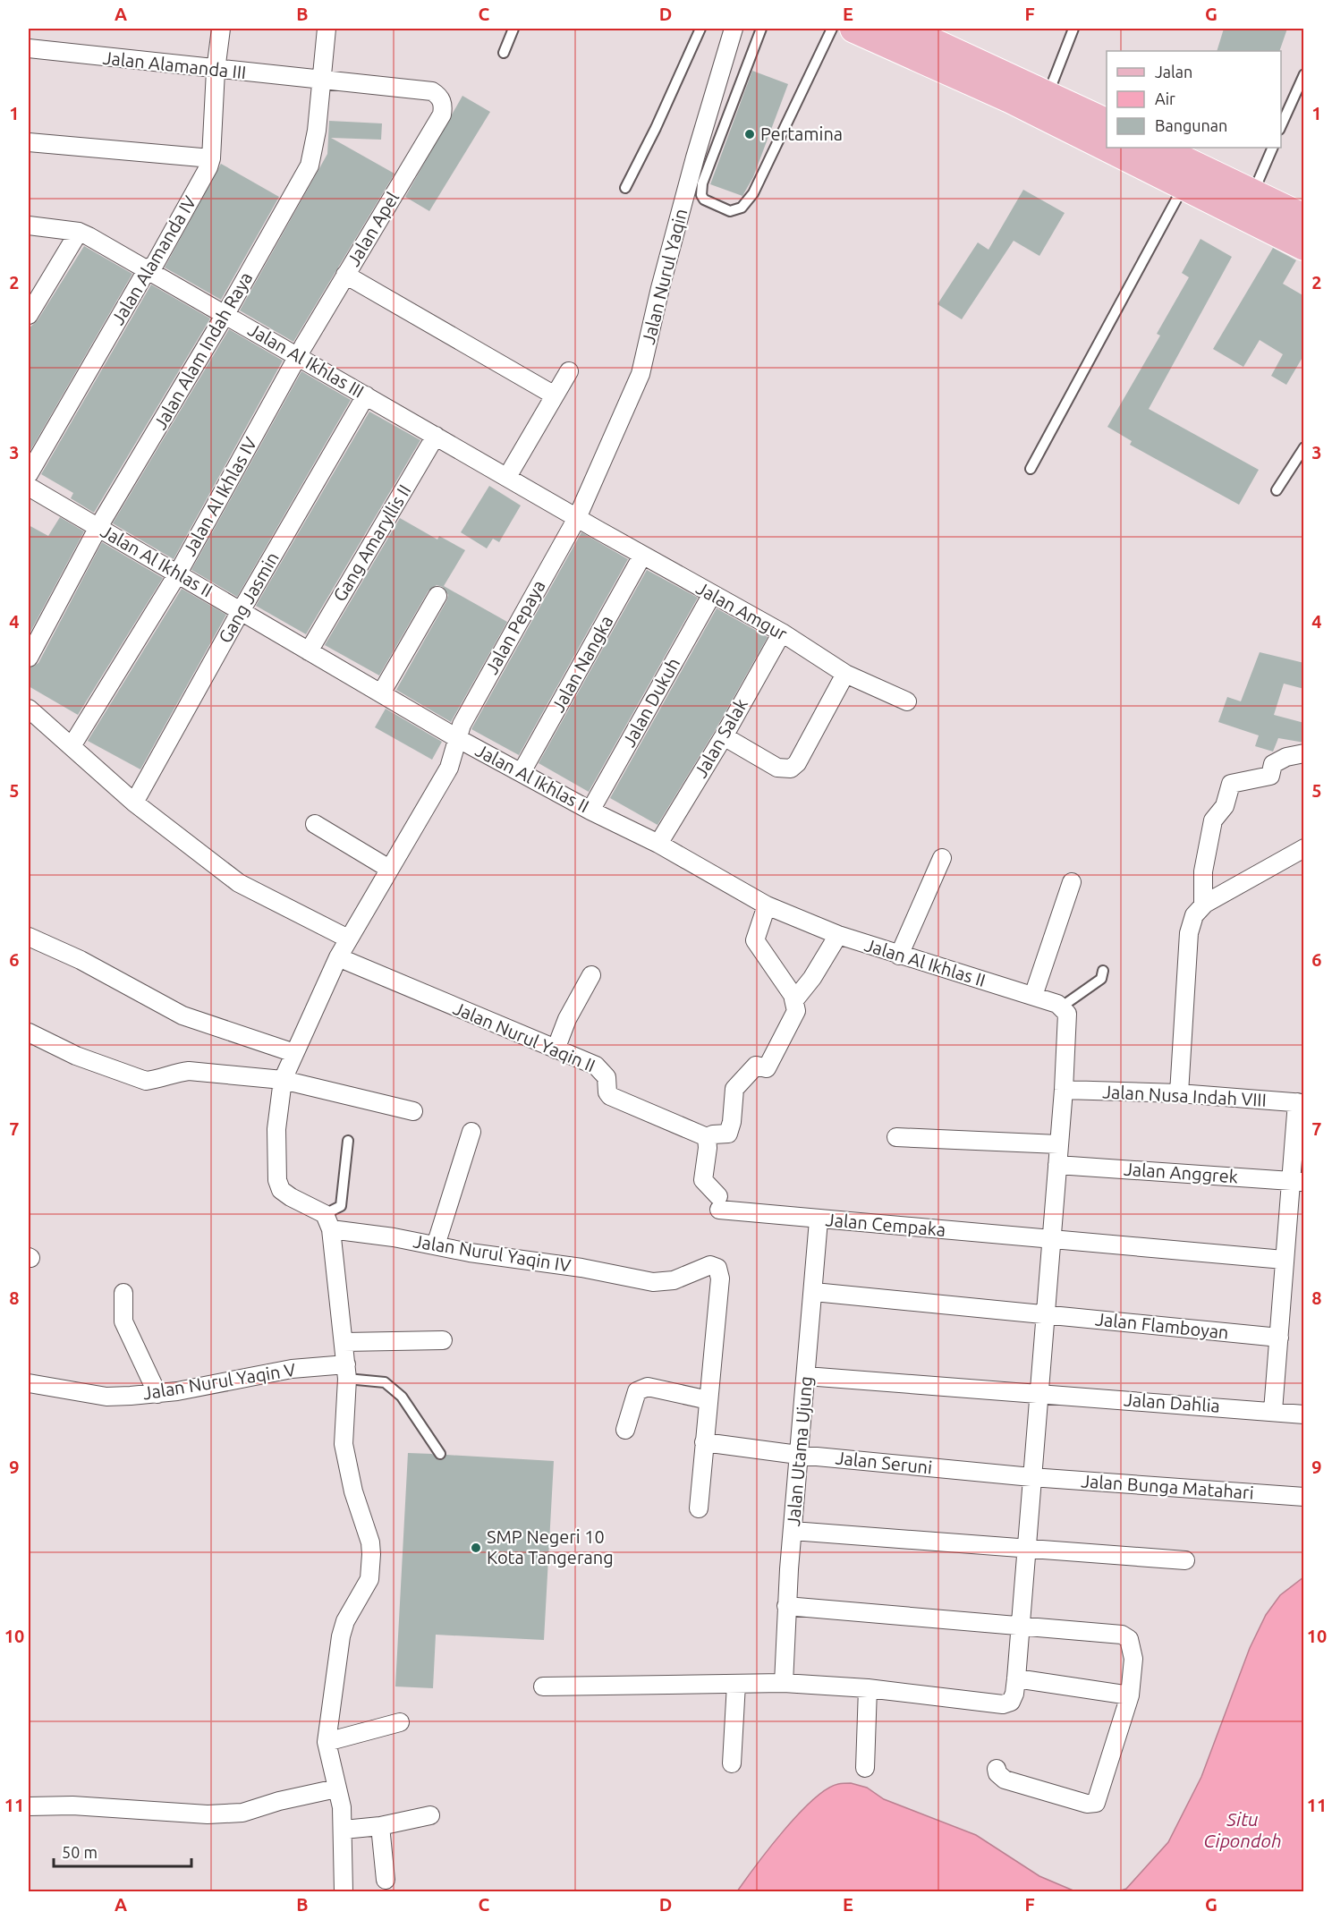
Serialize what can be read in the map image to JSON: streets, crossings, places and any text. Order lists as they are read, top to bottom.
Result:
{
  "streets": {
    "street": [
      "Jalan Alamanda III",
      "Jalan Apel",
      "Jalan Alamanda IV",
      "Jalan Nurul Yaqin",
      "Jalan Alam Indah Raya",
      "Jalan Al Ikhlas III",
      "Jalan Al Ikhlas IV",
      "Gang Amaryllis II",
      "Jalan Al Ikhlas II",
      "Gang Jasmin",
      "Jalan Amgur",
      "Jalan Pepaya",
      "Jalan Nangka",
      "Jalan Dukuh",
      "Jalan Salak",
      "Jalan Nurul Yaqin II",
      "Jalan Nusa Indah VIII",
      "Jalan Anggrek",
      "Jalan Cempaka",
      "Jalan Nurul Yaqin IV",
      "Jalan Flamboyan",
      "Jalan Nurul Yaqin V",
      "Jalan Dahlia",
      "Jalan Utama Ujung",
      "Jalan Seruni",
      "Jalan Bunga Matahari"
    ]
  },
  "crossings": [
    ["Jalan Alamanda III", "Jalan Apel"],
    ["Jalan Alamanda III", "Jalan Alamanda IV"],
    ["Jalan Alamanda III", "Jalan Alam Indah Raya"],
    ["Jalan Apel", "Jalan Al Ikhlas III"],
    ["Jalan Apel", "Jalan Al Ikhlas IV"],
    ["Jalan Alamanda IV", "Jalan Al Ikhlas III"],
    ["Jalan Nurul Yaqin", "Jalan Al Ikhlas III"],
    ["Jalan Nurul Yaqin", "Jalan Amgur"],
    ["Jalan Nurul Yaqin", "Jalan Pepaya"],
    ["Jalan Alam Indah Raya", "Jalan Al Ikhlas III"],
    ["Jalan Alam Indah Raya", "Jalan Al Ikhlas II"],
    ["Jalan Al Ikhlas III", "Jalan Al Ikhlas IV"],
    ["Jalan Al Ikhlas III", "Gang Amaryllis II"],
    ["Jalan Al Ikhlas III", "Gang Jasmin"],
    ["Jalan Al Ikhlas III", "Jalan Amgur"],
    ["Jalan Al Ikhlas III", "Jalan Pepaya"],
    ["Jalan Al Ikhlas IV", "Jalan Al Ikhlas II"],
    ["Gang Amaryllis II", "Jalan Al Ikhlas II"],
    ["Jalan Al Ikhlas II", "Gang Jasmin"],
    ["Jalan Al Ikhlas II", "Jalan Pepaya"],
    ["Jalan Al Ikhlas II", "Jalan Nangka"],
    ["Jalan Al Ikhlas II", "Jalan Dukuh"],
    ["Jalan Al Ikhlas II", "Jalan Salak"],
    ["Jalan Amgur", "Jalan Pepaya"],
    ["Jalan Amgur", "Jalan Nangka"],
    ["Jalan Amgur", "Jalan Dukuh"],
    ["Jalan Amgur", "Jalan Salak"],
    ["Jalan Pepaya", "Jalan Nurul Yaqin II"],
    ["Jalan Pepaya", "Jalan Nurul Yaqin IV"],
    ["Jalan Nurul Yaqin II", "Jalan Cempaka"],
    ["Jalan Nurul Yaqin II", "Jalan Nurul Yaqin IV"],
    ["Jalan Cempaka", "Jalan Utama Ujung"],
    ["Jalan Flamboyan", "Jalan Utama Ujung"],
    ["Jalan Dahlia", "Jalan Utama Ujung"],
    ["Jalan Utama Ujung", "Jalan Seruni"],
    ["Jalan Seruni", "Jalan Bunga Matahari"]
  ],
  "water": ["Situ Cipondoh"],
  "places": ["Pertamina", "SMP Negeri 10 Kota Tangerang"],
  "legend": ["Jalan", "Air", "Bangunan"],
  "scale_bar": "50 m",
  "grid": {
    "columns": [
      "A",
      "B",
      "C",
      "D",
      "E",
      "F",
      "G"
    ],
    "rows": [
      "1",
      "2",
      "3",
      "4",
      "5",
      "6",
      "7",
      "8",
      "9",
      "10",
      "11"
    ]
  }
}
